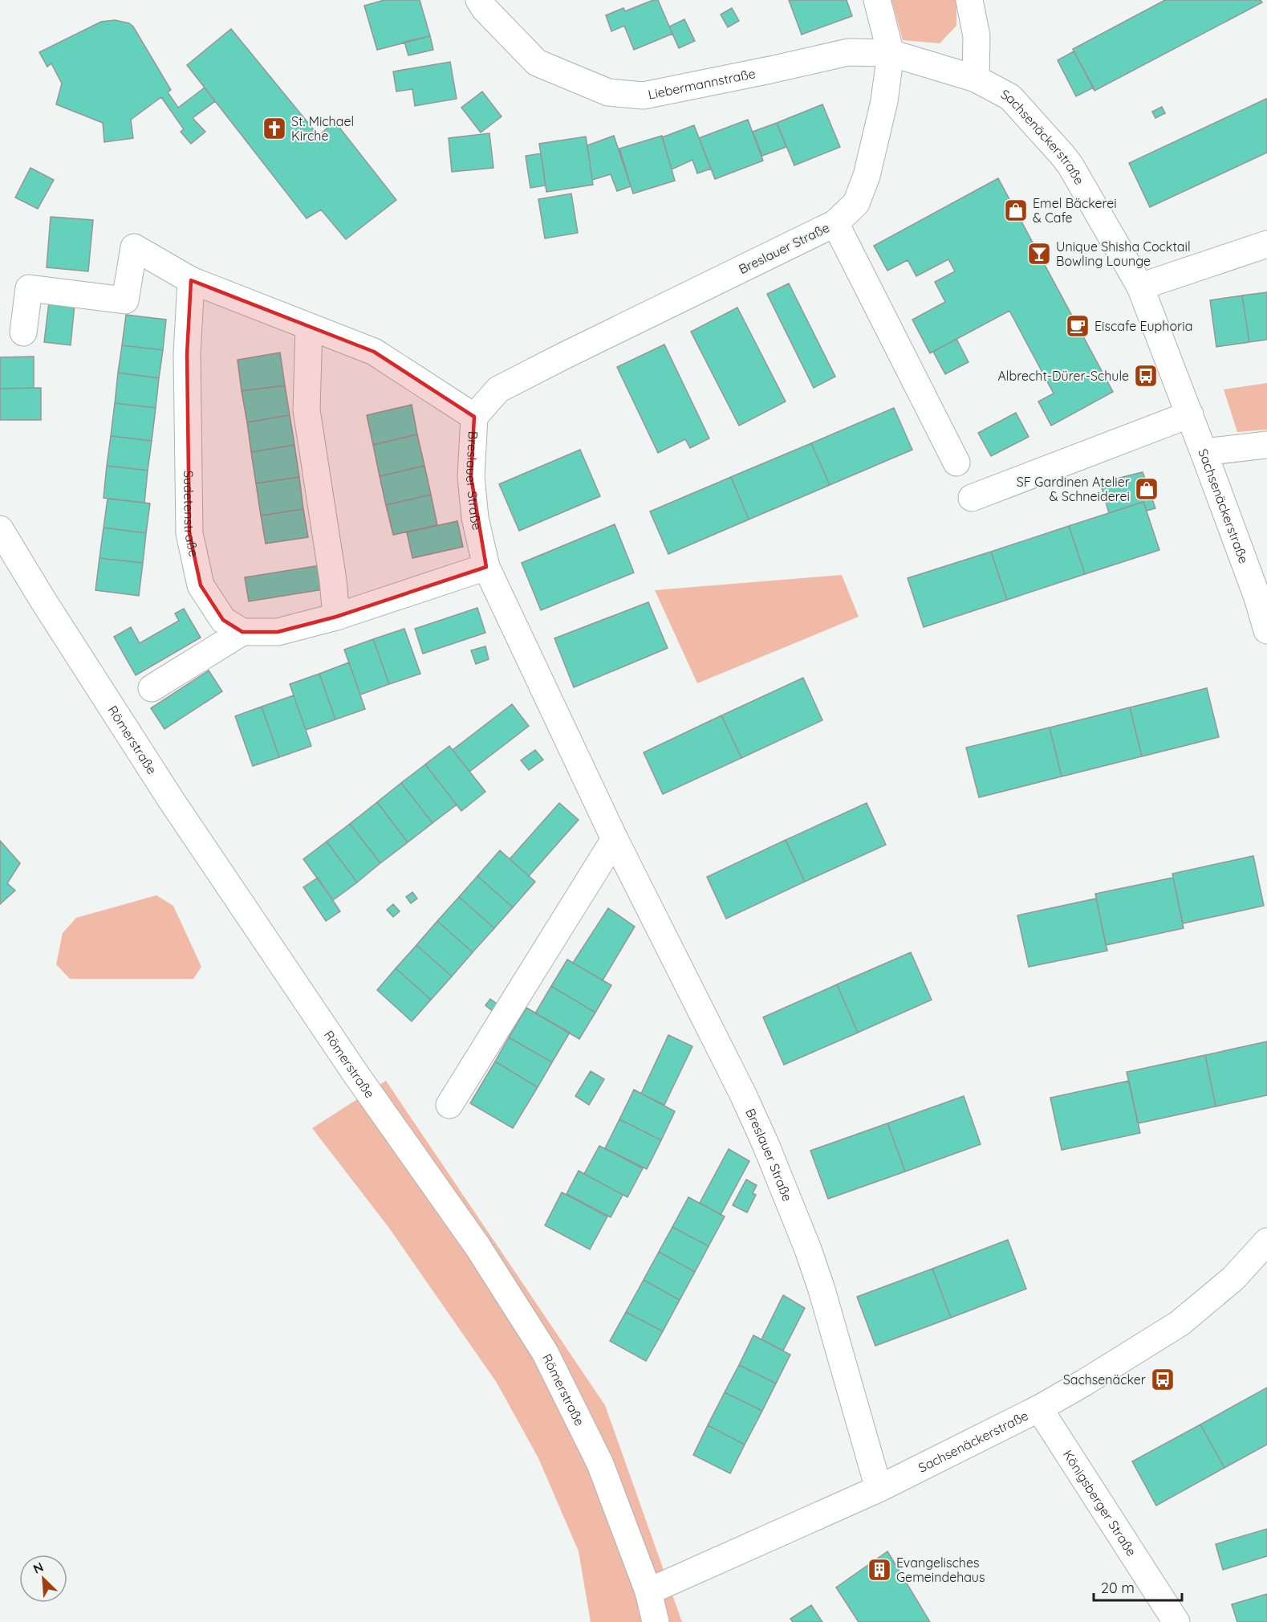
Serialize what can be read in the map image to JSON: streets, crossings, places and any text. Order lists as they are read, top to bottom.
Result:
{
  "streets": {
    "street": [
      "Liebermannstraße",
      "Sachsenäckerstraße",
      "Breslauer Straße",
      "Sudetenstraße",
      "Römerstraße",
      "Königsberger Straße"
    ]
  },
  "crossings": [
    ["Liebermannstraße", "Sachsenäckerstraße"],
    ["Liebermannstraße", "Breslauer Straße"],
    ["Sachsenäckerstraße", "Breslauer Straße"],
    ["Sachsenäckerstraße", "Römerstraße"],
    ["Sachsenäckerstraße", "Königsberger Straße"]
  ],
  "places": {
    "church": ["St. Michael Kirche"],
    "shop": ["Emel Bäckerei & Cafe", "SF Gardinen Atelier & Schneiderei"],
    "bar": ["Unique Shisha Cocktail Bowling Lounge"],
    "cafe": ["Eiscafe Euphoria"],
    "bus stop": ["Albrecht-Dürer-Schule", "Sachsenäcker"],
    "building": ["Evangelisches Gemeindehaus"]
  },
  "scale_bar": "20 m",
  "north": "top left"
}
